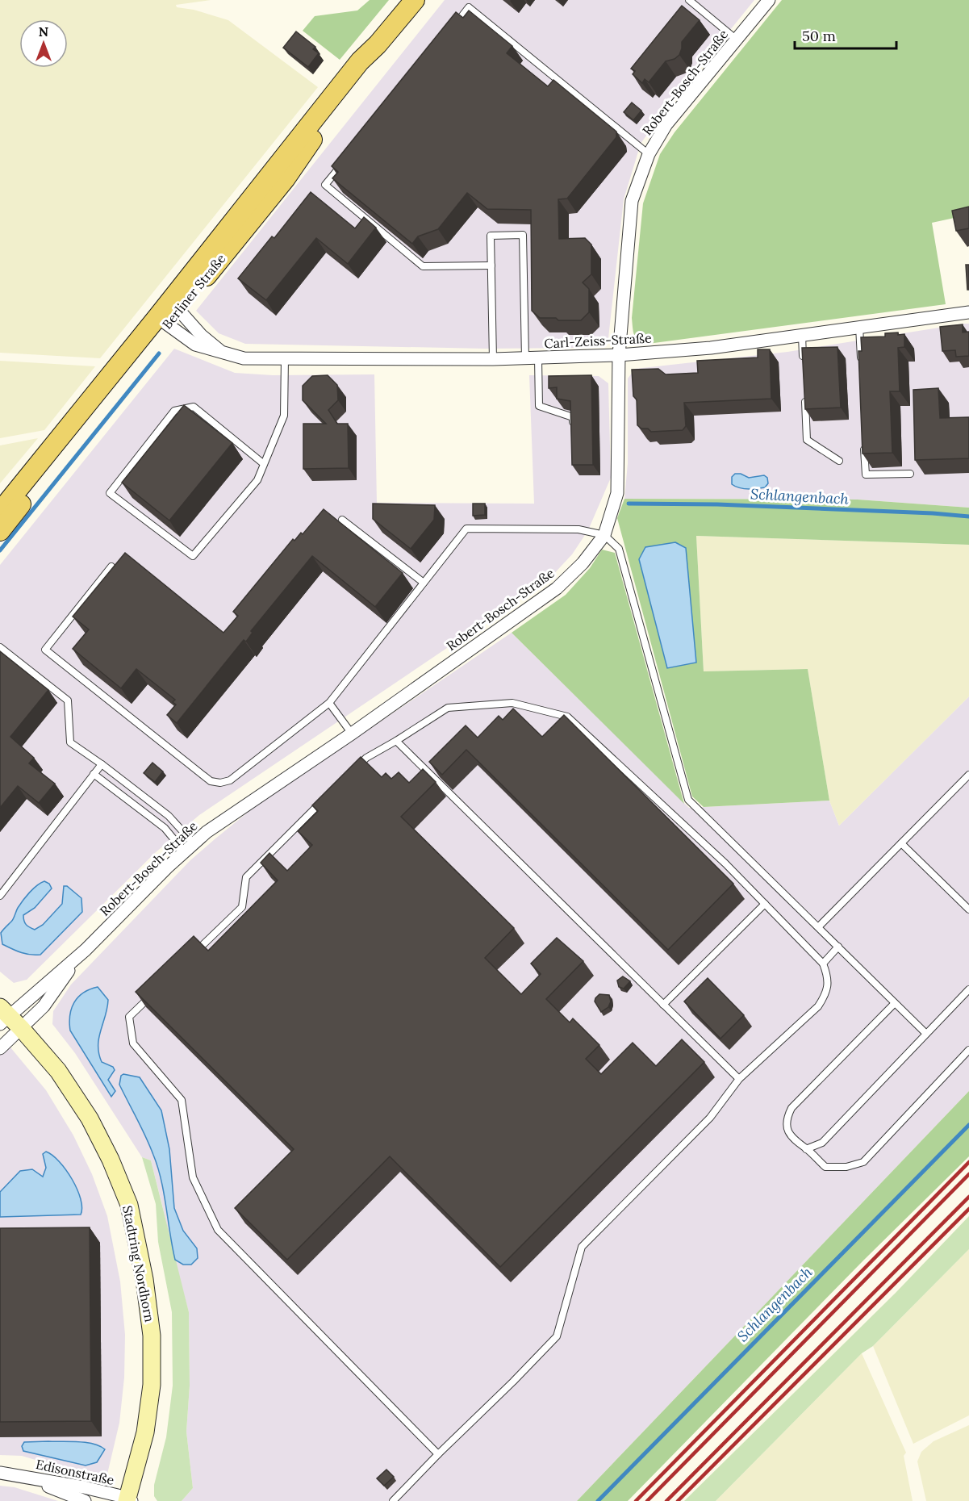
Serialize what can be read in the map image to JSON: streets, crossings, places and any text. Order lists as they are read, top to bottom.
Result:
{
  "streets": {
    "main road": ["Berliner Straße", "Stadtring Nordhorn"],
    "street": ["Robert-Bosch-Straße", "Carl-Zeiss-Straße", "Edisonstraße"]
  },
  "crossings": [
    ["Robert-Bosch-Straße", "Carl-Zeiss-Straße"],
    ["Robert-Bosch-Straße", "Stadtring Nordhorn"],
    ["Berliner Straße", "Carl-Zeiss-Straße"],
    ["Stadtring Nordhorn", "Edisonstraße"]
  ],
  "water": ["Schlangenbach"],
  "scale_bar": "50 m",
  "north": "top"
}
